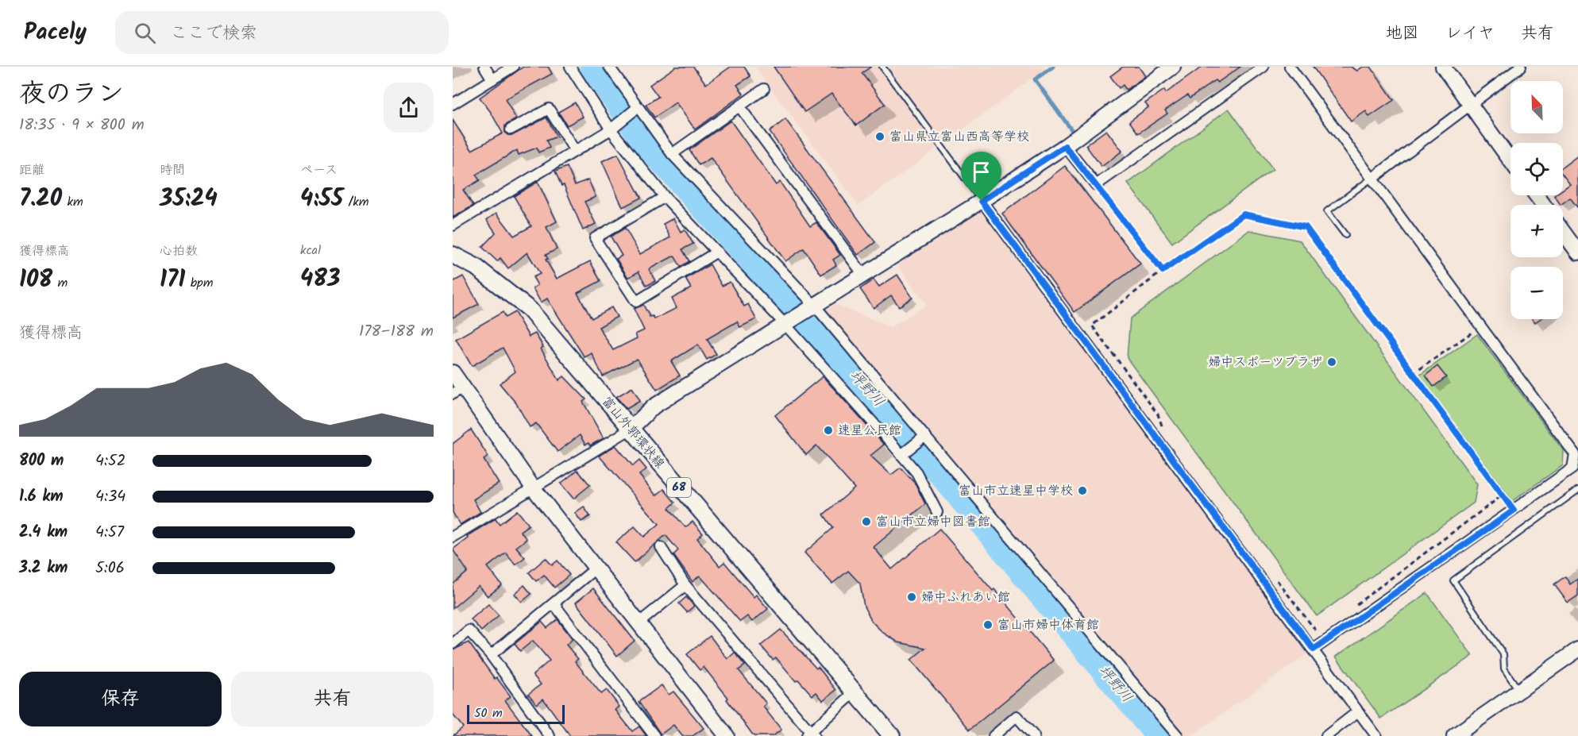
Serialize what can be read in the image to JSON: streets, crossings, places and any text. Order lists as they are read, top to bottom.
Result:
{
  "streets": {
    "main road": ["富山外郭環状線", "68"]
  },
  "water": ["坪野川"],
  "places": [
    "富山県立富山西高等学校",
    "婦中スポーツプラザ",
    "速星公民館",
    "富山市立速星中学校",
    "富山市立婦中図書館",
    "婦中ふれあい館",
    "富山市婦中体育館"
  ],
  "scale_bar": "50 m",
  "north": "top left",
  "page": {
    "header": "Pacely",
    "search": "ここで検索",
    "nav": ["地図", "レイヤ", "共有"],
    "heading": ["夜のラン", "18:35 · 9 × 800 m"],
    "map_buttons": ["+", "−"],
    "stats": [
      ["距離", "7.20 km"],
      ["時間", "35:24"],
      ["ペース", "4:55 /km"],
      ["獲得標高", "108 m"],
      ["心拍数", "171 bpm"],
      ["kcal", "483"]
    ],
    "chart": ["獲得標高", "178–188 m"],
    "list": [
      {
        "name": "800 m",
        "note": "4:52"
      },
      {
        "name": "1.6 km",
        "note": "4:34"
      },
      {
        "name": "2.4 km",
        "note": "4:57"
      },
      {
        "name": "3.2 km",
        "note": "5:06"
      }
    ],
    "buttons": ["保存", "共有"],
    "scale": "50 m"
  }
}
